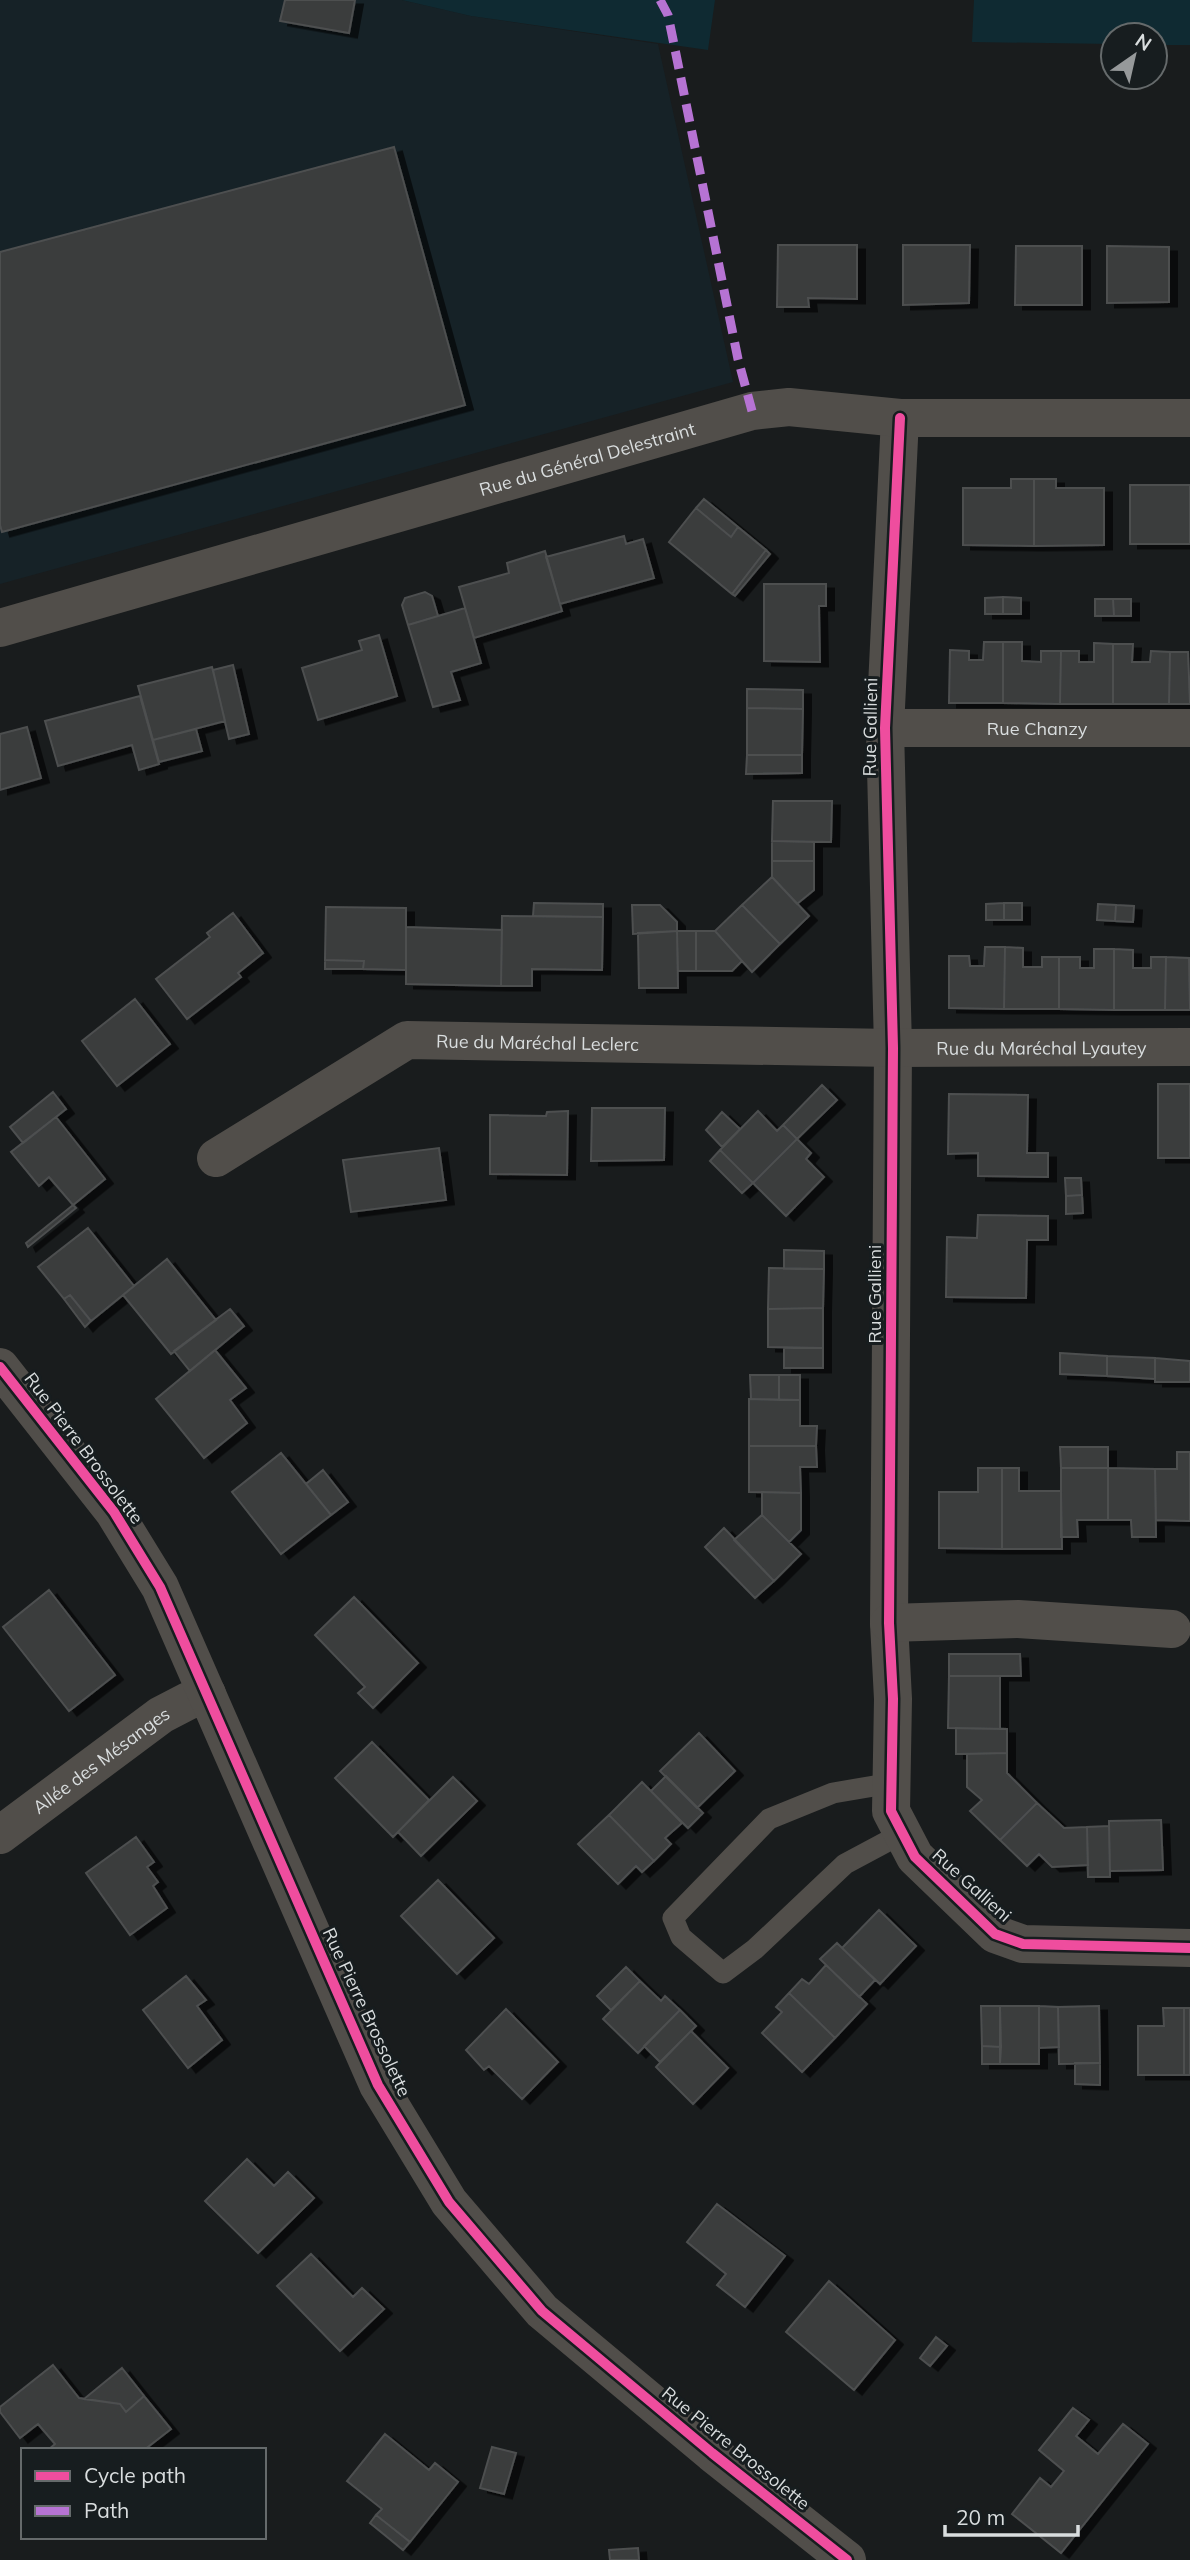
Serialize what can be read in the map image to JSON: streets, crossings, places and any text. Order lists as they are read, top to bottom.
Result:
{
  "streets": {
    "street": [
      "Rue du Général Delestraint",
      "Rue Gallieni",
      "Rue Chanzy",
      "Rue du Maréchal Leclerc",
      "Rue du Maréchal Lyautey",
      "Rue Pierre Brossolette",
      "Allée des Mésanges"
    ]
  },
  "crossings": [
    ["Rue du Général Delestraint", "Rue Gallieni"],
    ["Rue Gallieni", "Rue Chanzy"],
    ["Rue Gallieni", "Rue du Maréchal Leclerc"],
    ["Rue Gallieni", "Rue du Maréchal Lyautey"],
    ["Rue du Maréchal Leclerc", "Rue du Maréchal Lyautey"],
    ["Rue Pierre Brossolette", "Allée des Mésanges"]
  ],
  "legend": ["Cycle path", "Path"],
  "scale_bar": "20 m",
  "north": "top right"
}
